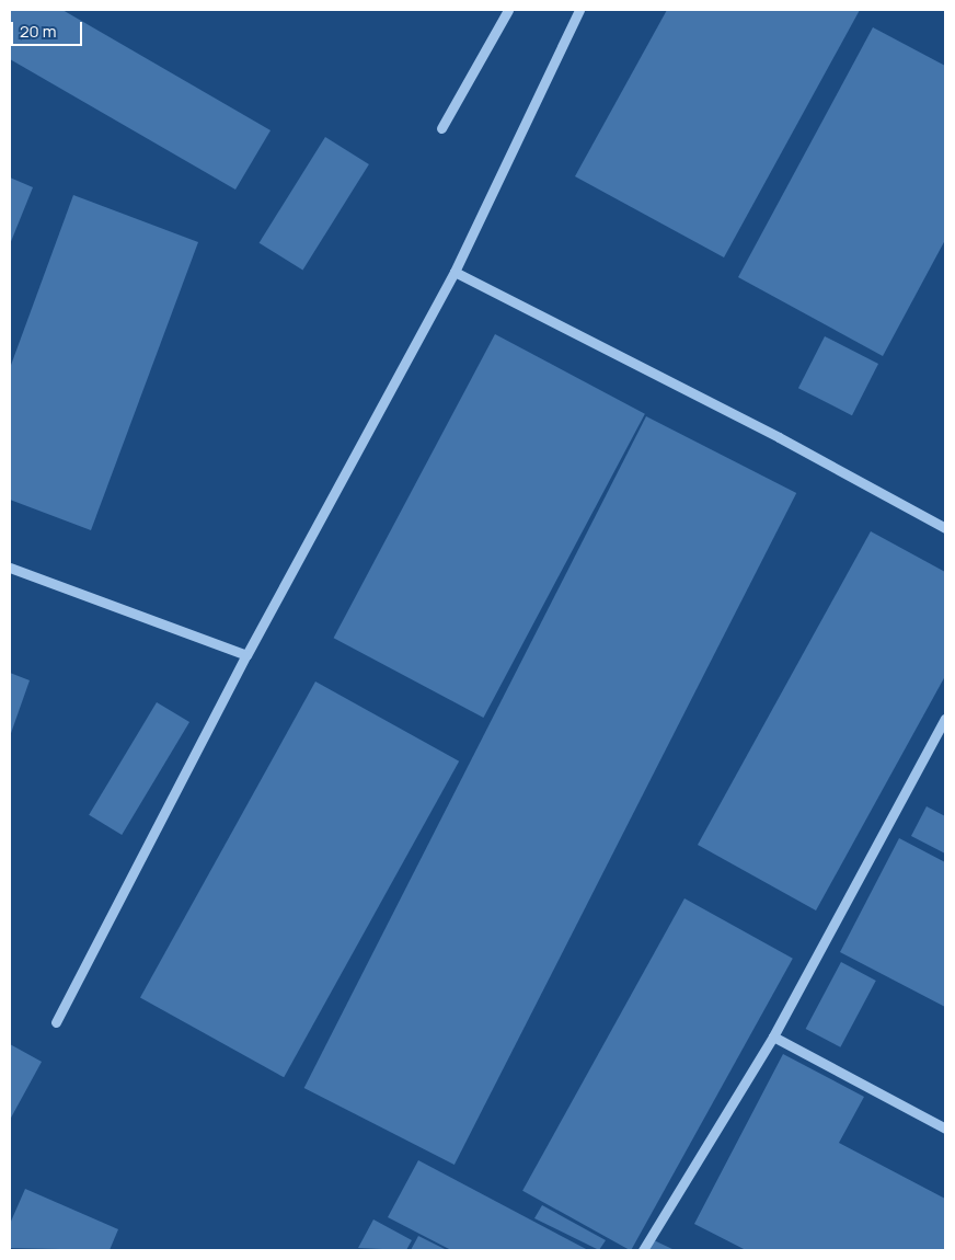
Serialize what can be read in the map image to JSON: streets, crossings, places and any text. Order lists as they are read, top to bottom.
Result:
{
  "scale_bar": "20 m"
}
